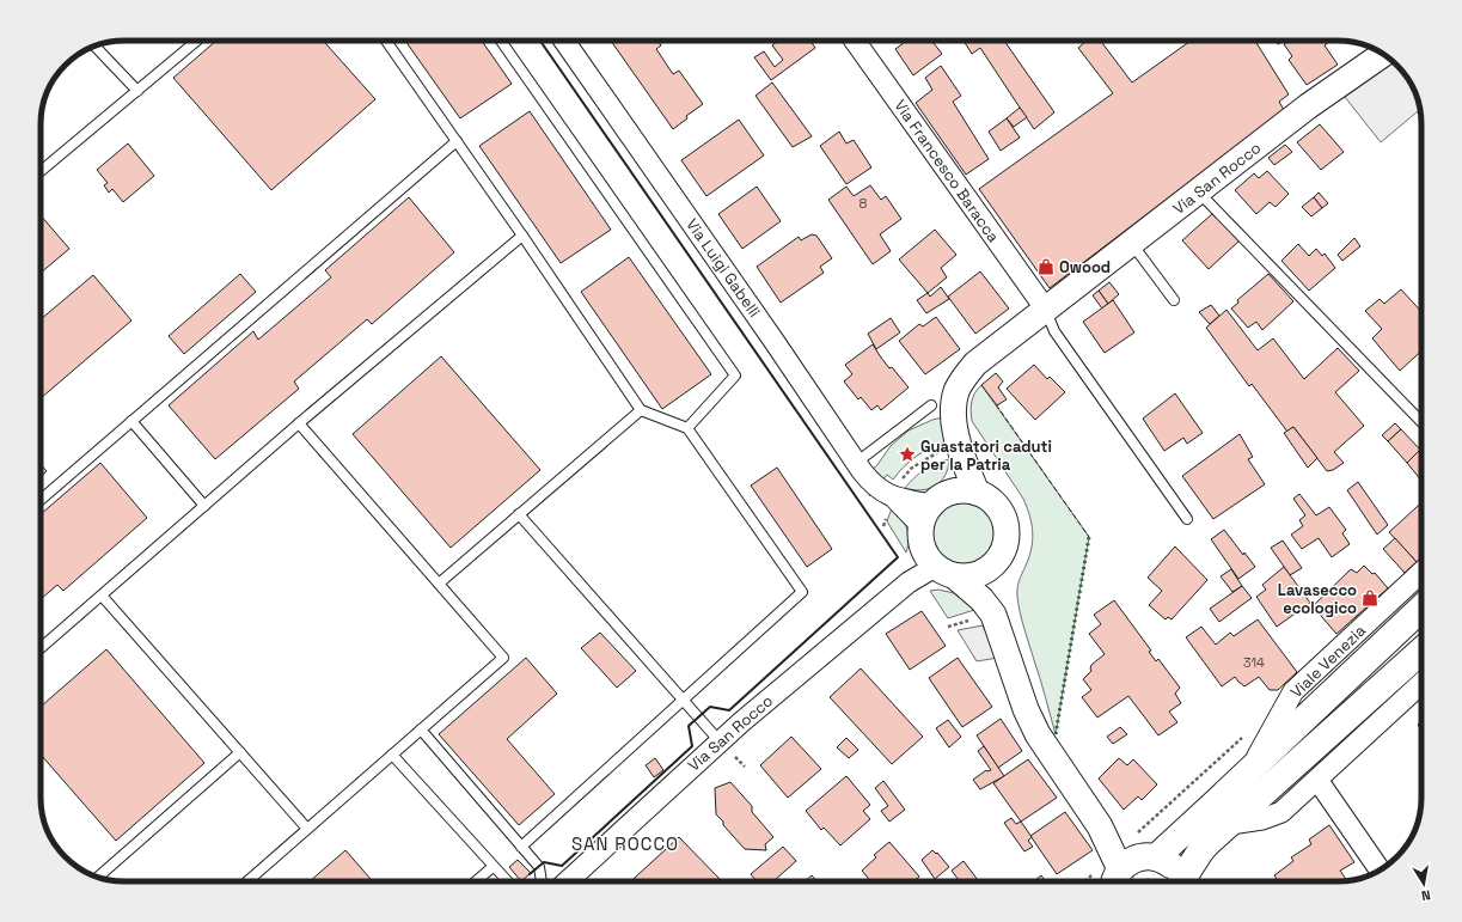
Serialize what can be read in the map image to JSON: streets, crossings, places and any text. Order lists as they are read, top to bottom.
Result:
{
  "streets": {
    "main road": ["Viale Venezia"],
    "street": ["Via Francesco Baracca", "Via San Rocco", "Via Luigi Gabelli"]
  },
  "crossings": [
    ["Via Francesco Baracca", "Via San Rocco"],
    ["Via San Rocco", "Via Luigi Gabelli"]
  ],
  "districts": ["SAN ROCCO"],
  "places": {
    "shop": ["Owood", "Lavasecco ecologico"],
    "place": ["Guastatori caduti per la Patria"]
  },
  "house_numbers": ["8", "314"],
  "north": "bottom"
}
